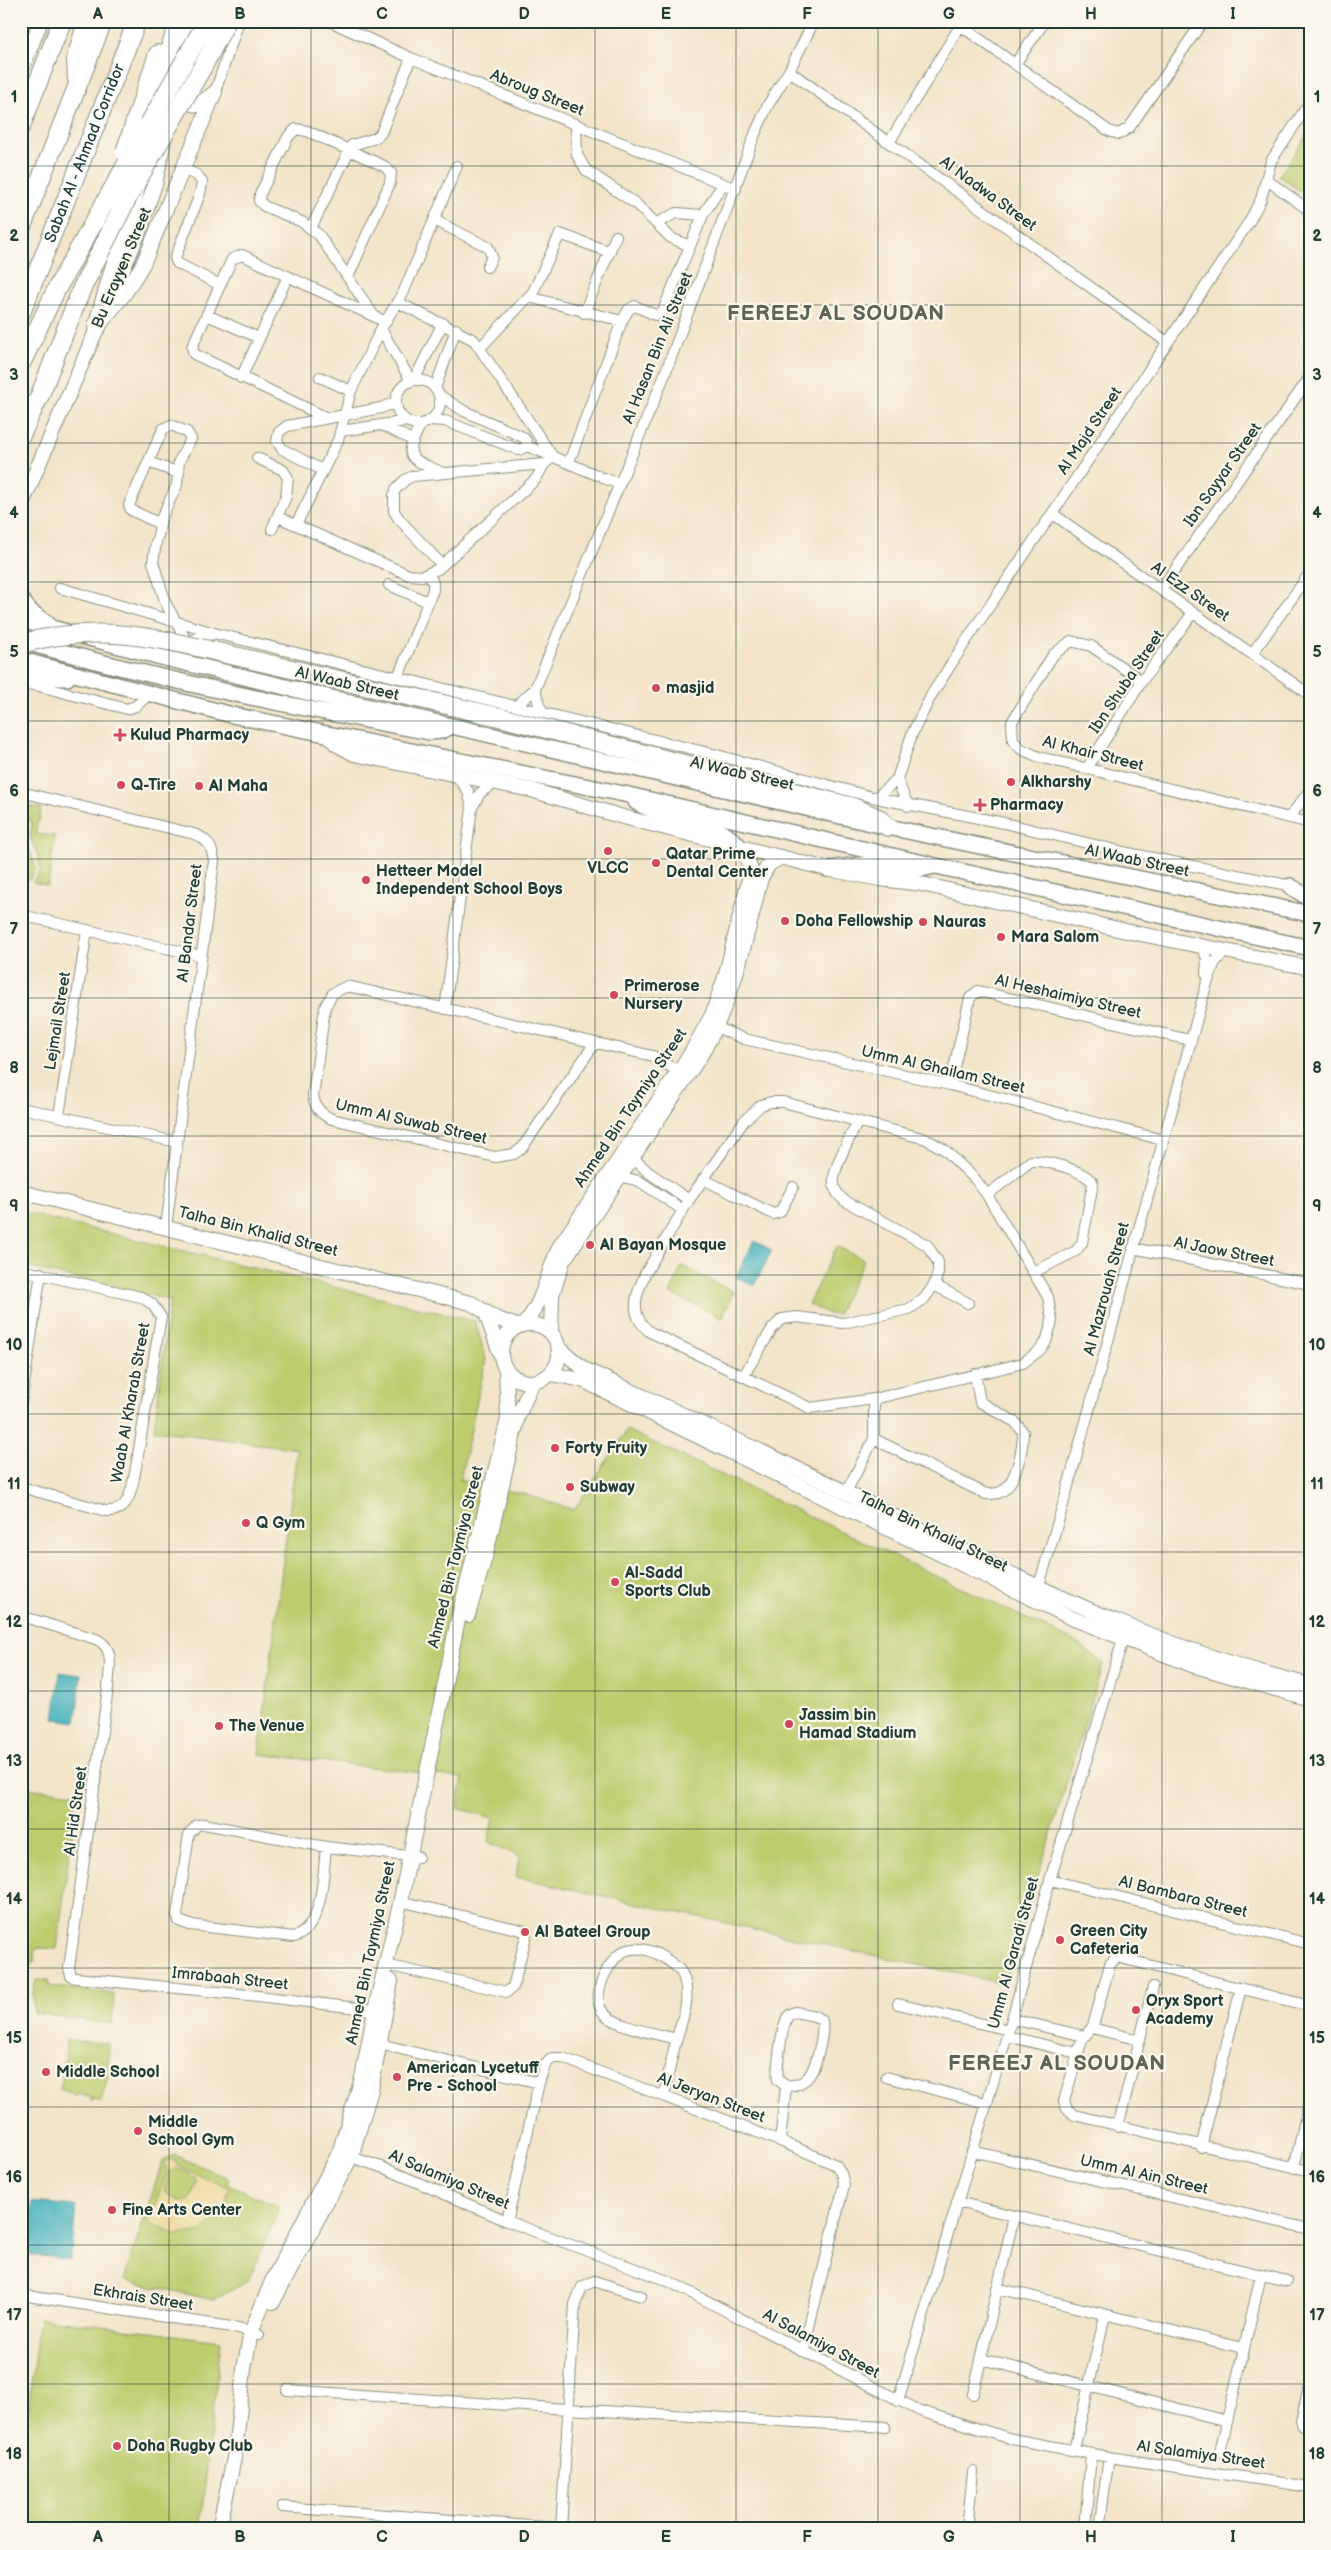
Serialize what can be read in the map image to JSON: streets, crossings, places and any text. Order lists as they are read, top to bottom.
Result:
{
  "streets": {
    "highway": ["Sabah Al - Ahmad Corridor", "Bu Erayyen Street"],
    "main road": ["Al Waab Street"],
    "street": [
      "Abroug Street",
      "Al Nadwa Street",
      "Al Hasan Bin Ali Street",
      "Al Majd Street",
      "Ibn Sayyar Street",
      "Al Ezz Street",
      "Ibn Shuba Street",
      "Al Khair Street",
      "Al Bandar Street",
      "Al Heshaimiya Street",
      "Lejmail Street",
      "Umm Al Ghailam Street",
      "Ahmed Bin Taymiya Street",
      "Umm Al Suwab Street",
      "Talha Bin Khalid Street",
      "Al Jaow Street",
      "Al Mazrouah Street",
      "Waab Al Kharab Street",
      "Al Hid Street",
      "Al Bambara Street",
      "Umm Al Garadi Street",
      "Imrabaah Street",
      "Al Jeryan Street",
      "Umm Al Ain Street",
      "Al Salamiya Street",
      "Ekhrais Street"
    ]
  },
  "crossings": [
    ["Abroug Street", "Al Hasan Bin Ali Street"],
    ["Al Nadwa Street", "Al Hasan Bin Ali Street"],
    ["Al Nadwa Street", "Al Majd Street"],
    ["Al Hasan Bin Ali Street", "Al Waab Street"],
    ["Al Majd Street", "Al Ezz Street"],
    ["Al Majd Street", "Al Waab Street"],
    ["Ibn Sayyar Street", "Al Ezz Street"],
    ["Al Ezz Street", "Ibn Shuba Street"],
    ["Ibn Shuba Street", "Al Khair Street"],
    ["Al Bandar Street", "Talha Bin Khalid Street"],
    ["Al Heshaimiya Street", "Umm Al Ghailam Street"],
    ["Al Heshaimiya Street", "Al Mazrouah Street"],
    ["Umm Al Ghailam Street", "Ahmed Bin Taymiya Street"],
    ["Umm Al Ghailam Street", "Al Mazrouah Street"],
    ["Ahmed Bin Taymiya Street", "Umm Al Suwab Street"],
    ["Ahmed Bin Taymiya Street", "Talha Bin Khalid Street"],
    ["Ahmed Bin Taymiya Street", "Imrabaah Street"],
    ["Ahmed Bin Taymiya Street", "Al Salamiya Street"],
    ["Ahmed Bin Taymiya Street", "Ekhrais Street"],
    ["Talha Bin Khalid Street", "Al Mazrouah Street"],
    ["Talha Bin Khalid Street", "Umm Al Garadi Street"],
    ["Al Jaow Street", "Al Mazrouah Street"],
    ["Al Hid Street", "Imrabaah Street"],
    ["Al Bambara Street", "Umm Al Garadi Street"],
    ["Umm Al Garadi Street", "Umm Al Ain Street"],
    ["Umm Al Garadi Street", "Al Salamiya Street"],
    ["Al Jeryan Street", "Al Salamiya Street"]
  ],
  "districts": ["FEREEJ AL SOUDAN", "FEREEJ AL SOUDAN"],
  "places": {
    "other": [
      "masjid",
      "Alkharshy",
      "Q-Tire",
      "Al Maha",
      "VLCC",
      "Qatar Prime Dental Center",
      "Hetteer Model Independent School Boys",
      "Doha Fellowship",
      "Nauras",
      "Mara Salom",
      "Primerose Nursery",
      "Al Bayan Mosque",
      "Forty Fruity",
      "Subway",
      "Q Gym",
      "Al-Sadd Sports Club",
      "Jassim bin Hamad Stadium",
      "The Venue",
      "Al Bateel Group",
      "Green City Cafeteria",
      "Oryx Sport Academy",
      "Middle School",
      "American Lycetuff Pre - School",
      "Middle School Gym",
      "Fine Arts Center",
      "Doha Rugby Club"
    ],
    "health": ["Kulud Pharmacy", "Pharmacy"]
  },
  "grid": {
    "columns": [
      "A",
      "B",
      "C",
      "D",
      "E",
      "F",
      "G",
      "H",
      "I"
    ],
    "rows": [
      "1",
      "2",
      "3",
      "4",
      "5",
      "6",
      "7",
      "8",
      "9",
      "10",
      "11",
      "12",
      "13",
      "14",
      "15",
      "16",
      "17",
      "18"
    ]
  }
}
